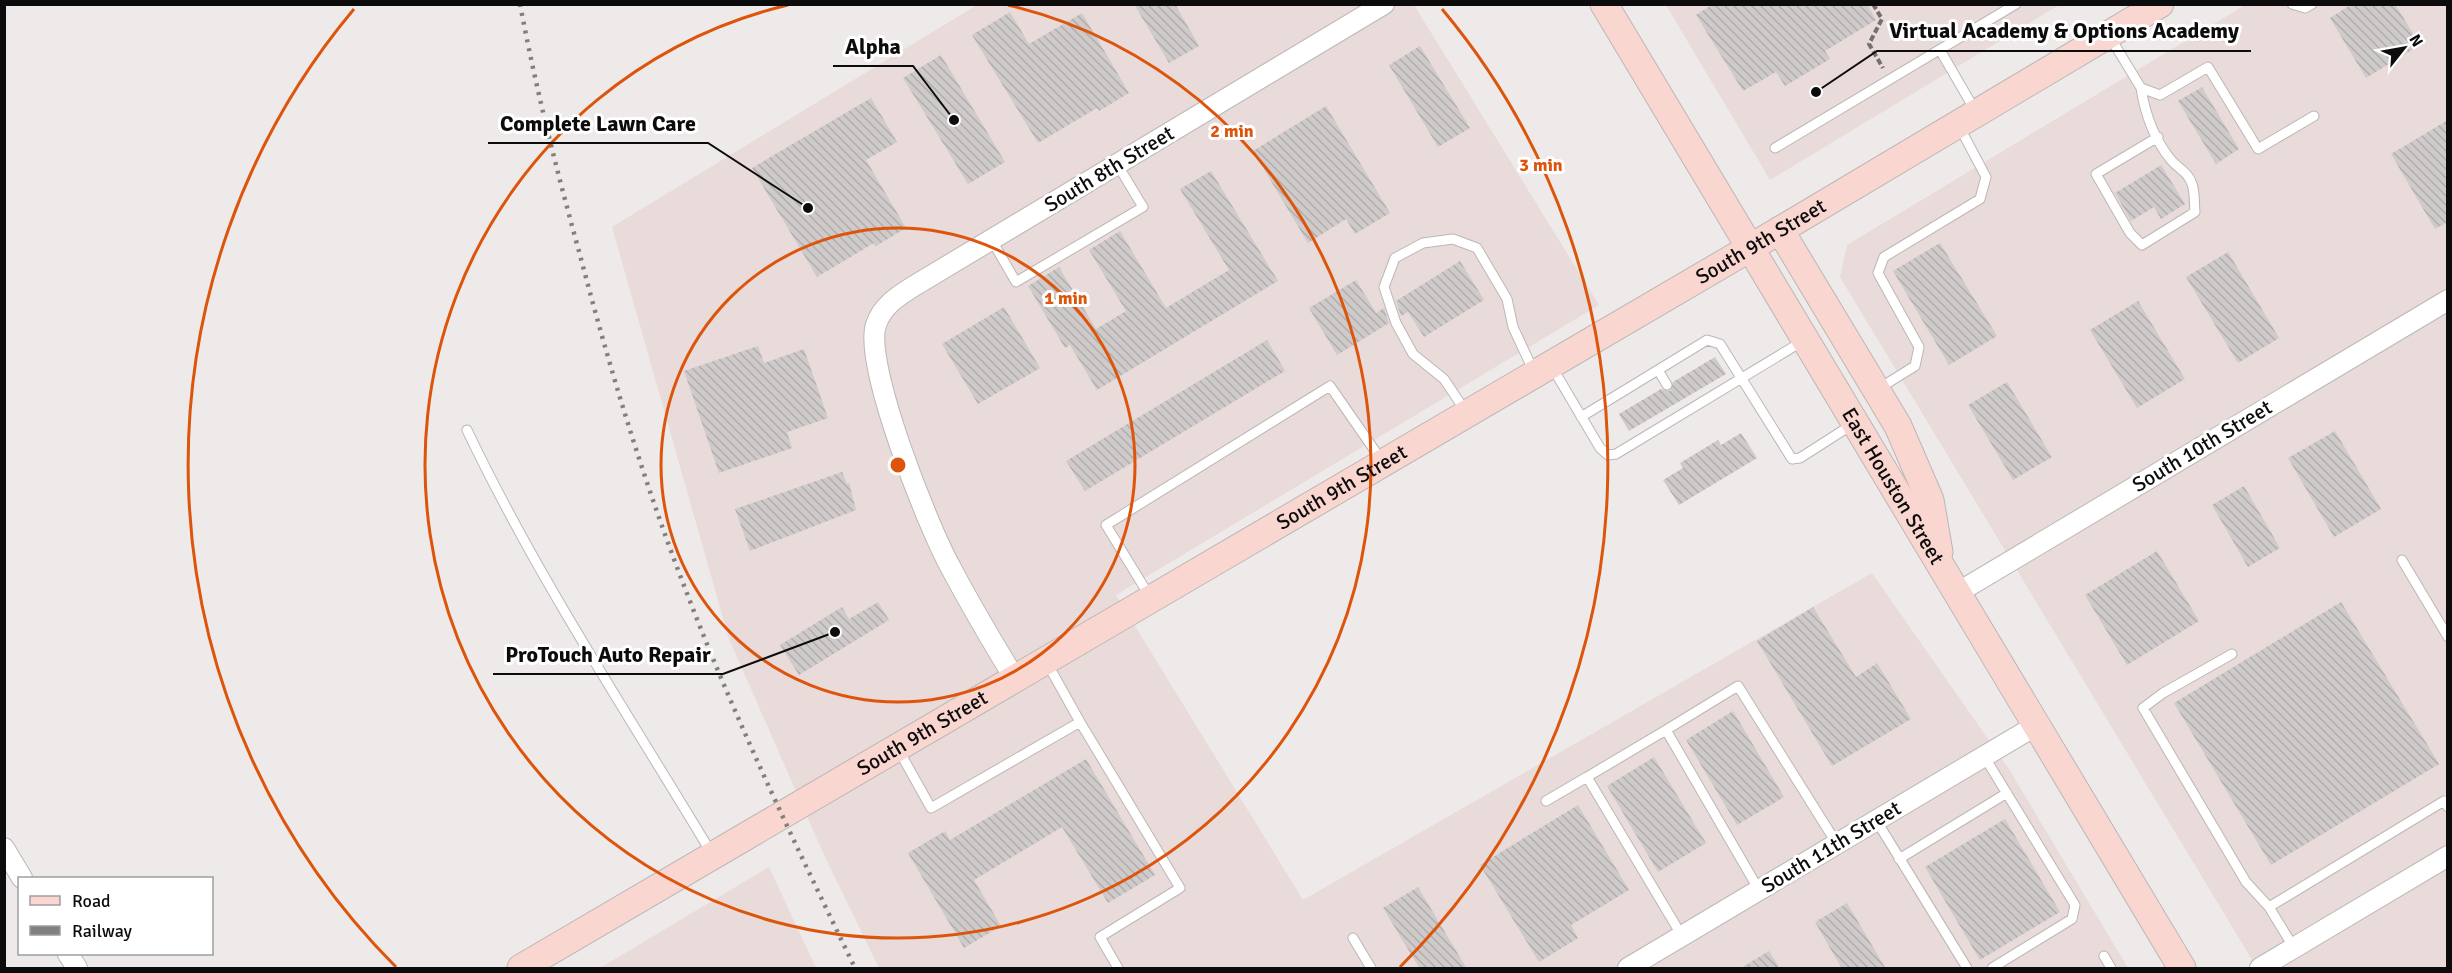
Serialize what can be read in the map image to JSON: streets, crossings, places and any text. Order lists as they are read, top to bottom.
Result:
{
  "streets": {
    "main road": ["South 9th Street", "East Houston Street"],
    "street": ["South 8th Street", "South 10th Street", "South 11th Street"]
  },
  "crossings": [
    ["South 8th Street", "South 9th Street"],
    ["South 9th Street", "East Houston Street"],
    ["South 10th Street", "East Houston Street"],
    ["East Houston Street", "South 11th Street"]
  ],
  "places": [
    "Virtual Academy & Options Academy",
    "Alpha",
    "Complete Lawn Care",
    "ProTouch Auto Repair"
  ],
  "legend": ["Road", "Railway"],
  "north": "top right",
  "rings": ["2 min", "3 min", "1 min"]
}
